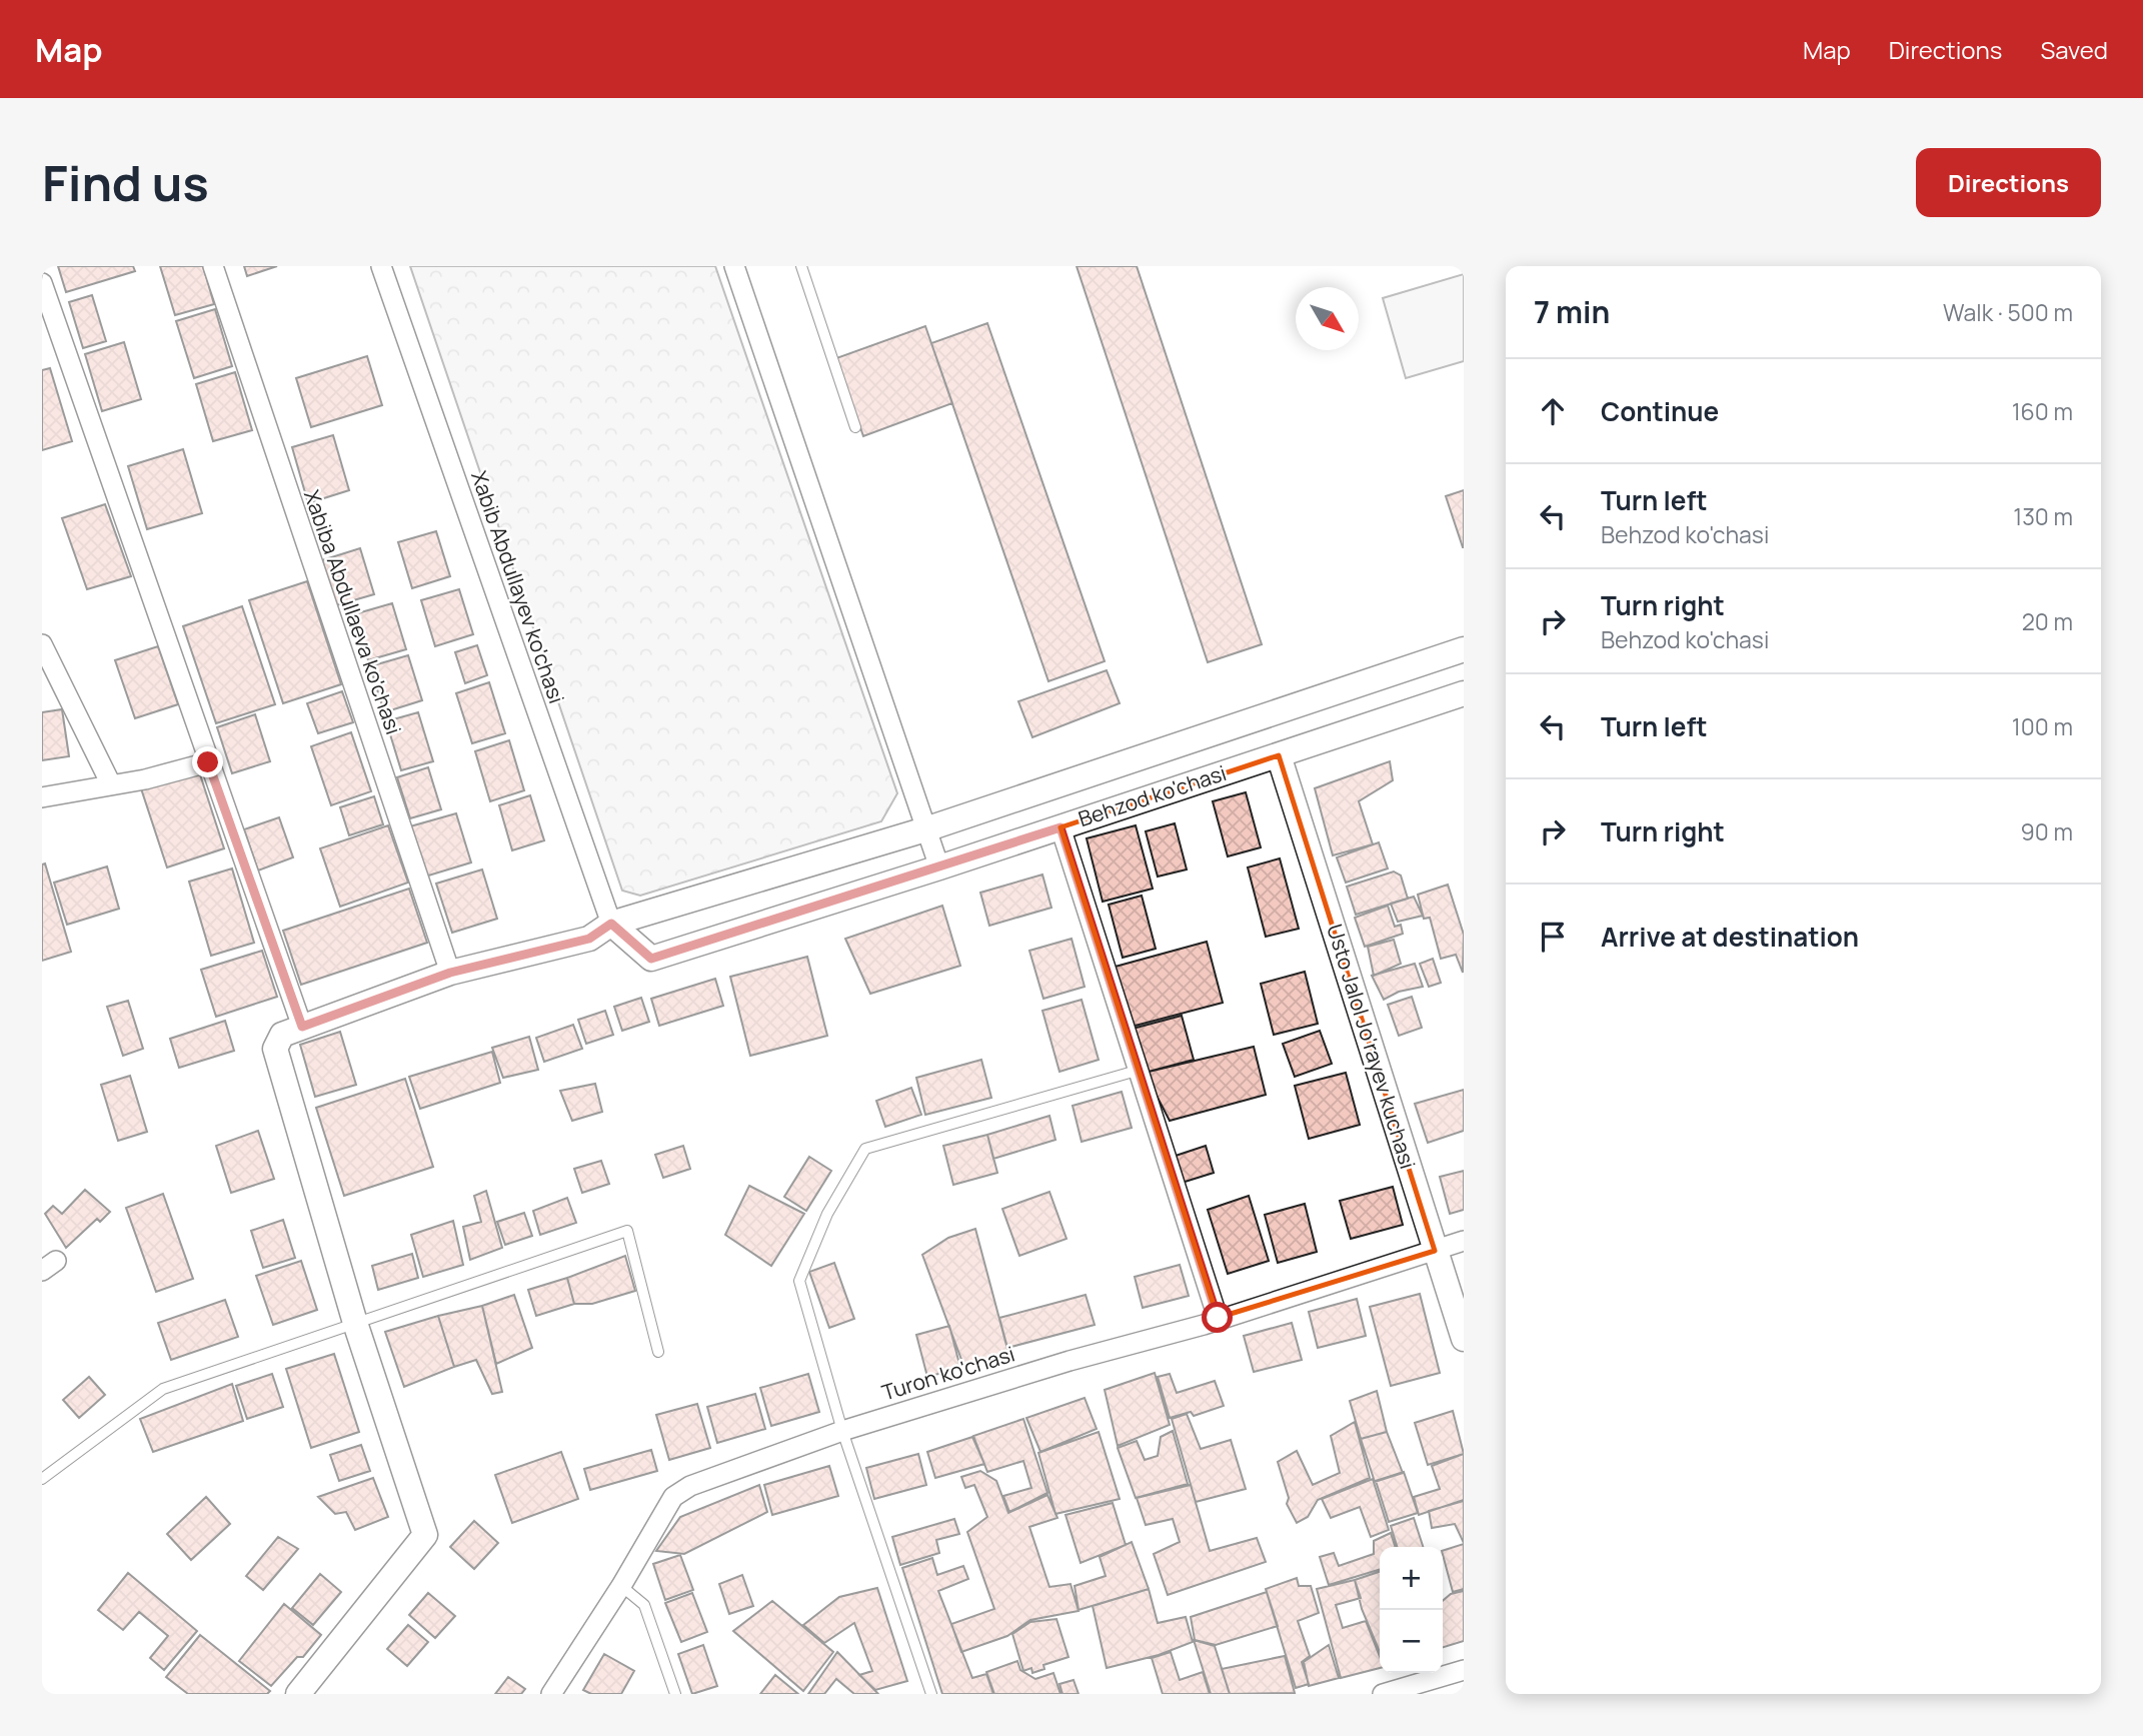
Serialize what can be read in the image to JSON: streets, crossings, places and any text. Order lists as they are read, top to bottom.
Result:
{
  "streets": {
    "street": [
      "Xabib Abdullayev ko'chasi",
      "Xabiba Abdullaeva ko'chasi",
      "Behzod ko'chasi",
      "Usto Jalol Jo'rayev kuchasi",
      "Turon ko'chasi"
    ]
  },
  "crossings": [
    ["Xabib Abdullayev ko'chasi", "Behzod ko'chasi"],
    ["Behzod ko'chasi", "Usto Jalol Jo'rayev kuchasi"],
    ["Usto Jalol Jo'rayev kuchasi", "Turon ko'chasi"]
  ],
  "north": "bottom right",
  "page": {
    "header": "Map",
    "nav": ["Map", "Directions", "Saved"],
    "buttons": "Directions",
    "title": "Find us",
    "heading": ["7 min", "Walk · 500 m"],
    "list": [
      ["Continue", "160 m"],
      ["Turn left", "Behzod ko'chasi", "130 m"],
      ["Turn right", "Behzod ko'chasi", "20 m"],
      ["Turn left", "100 m"],
      ["Turn right", "90 m"],
      "Arrive at destination"
    ],
    "map_buttons": ["+", "−"]
  }
}
